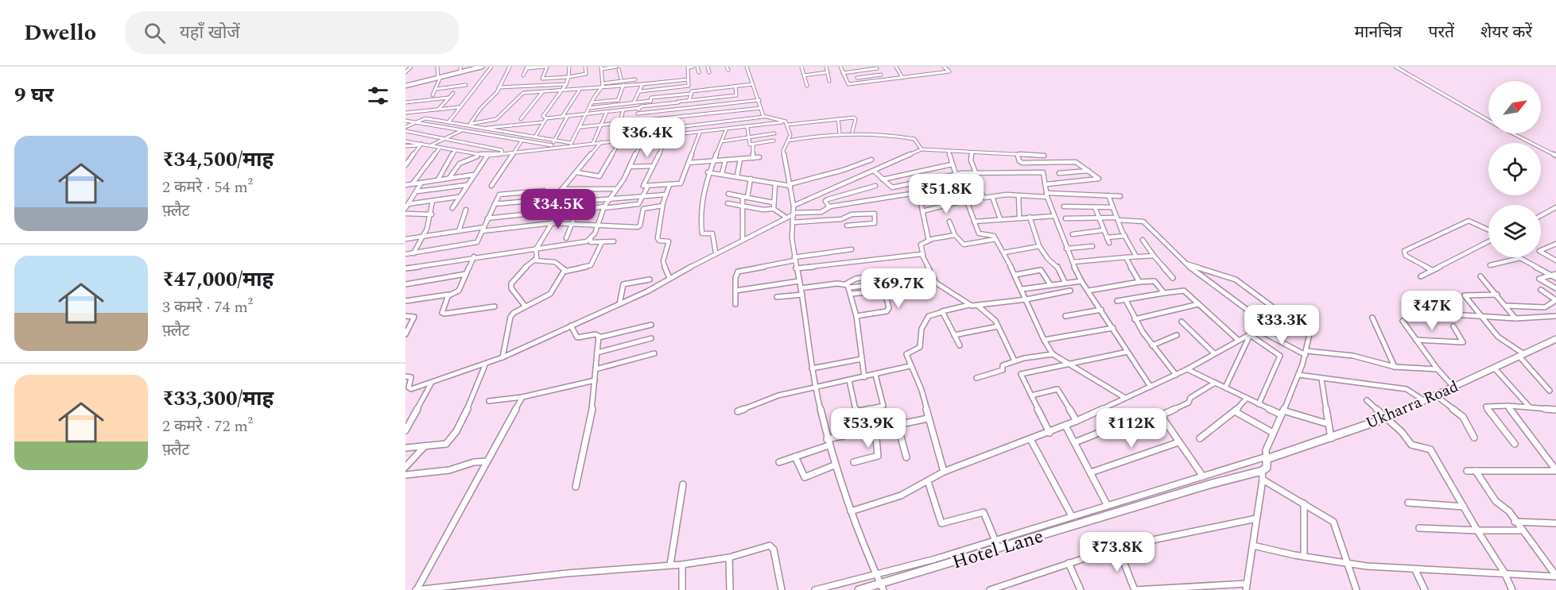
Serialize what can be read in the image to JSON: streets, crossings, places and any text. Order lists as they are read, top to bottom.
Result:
{
  "streets": {
    "street": ["Ukharra Road", "Hotel Lane"]
  },
  "north": "top right",
  "page": {
    "header": "Dwello",
    "search": "यहाँ खोजें",
    "nav": ["मानचित्र", "परतें", "शेयर करें"],
    "heading": "9 घर",
    "price": [
      "₹36.4K",
      "₹51.8K",
      "₹34.5K",
      "₹69.7K",
      "₹47K",
      "₹33.3K",
      "₹53.9K",
      "₹112K",
      "₹73.8K"
    ],
    "list": [
      {
        "name": "₹34,500/माह",
        "note": "2 कमरे · 54 m² · फ़्लैट"
      },
      {
        "name": "₹47,000/माह",
        "note": "3 कमरे · 74 m² · फ़्लैट"
      },
      {
        "name": "₹33,300/माह",
        "note": "2 कमरे · 72 m² · फ़्लैट"
      }
    ]
  }
}
